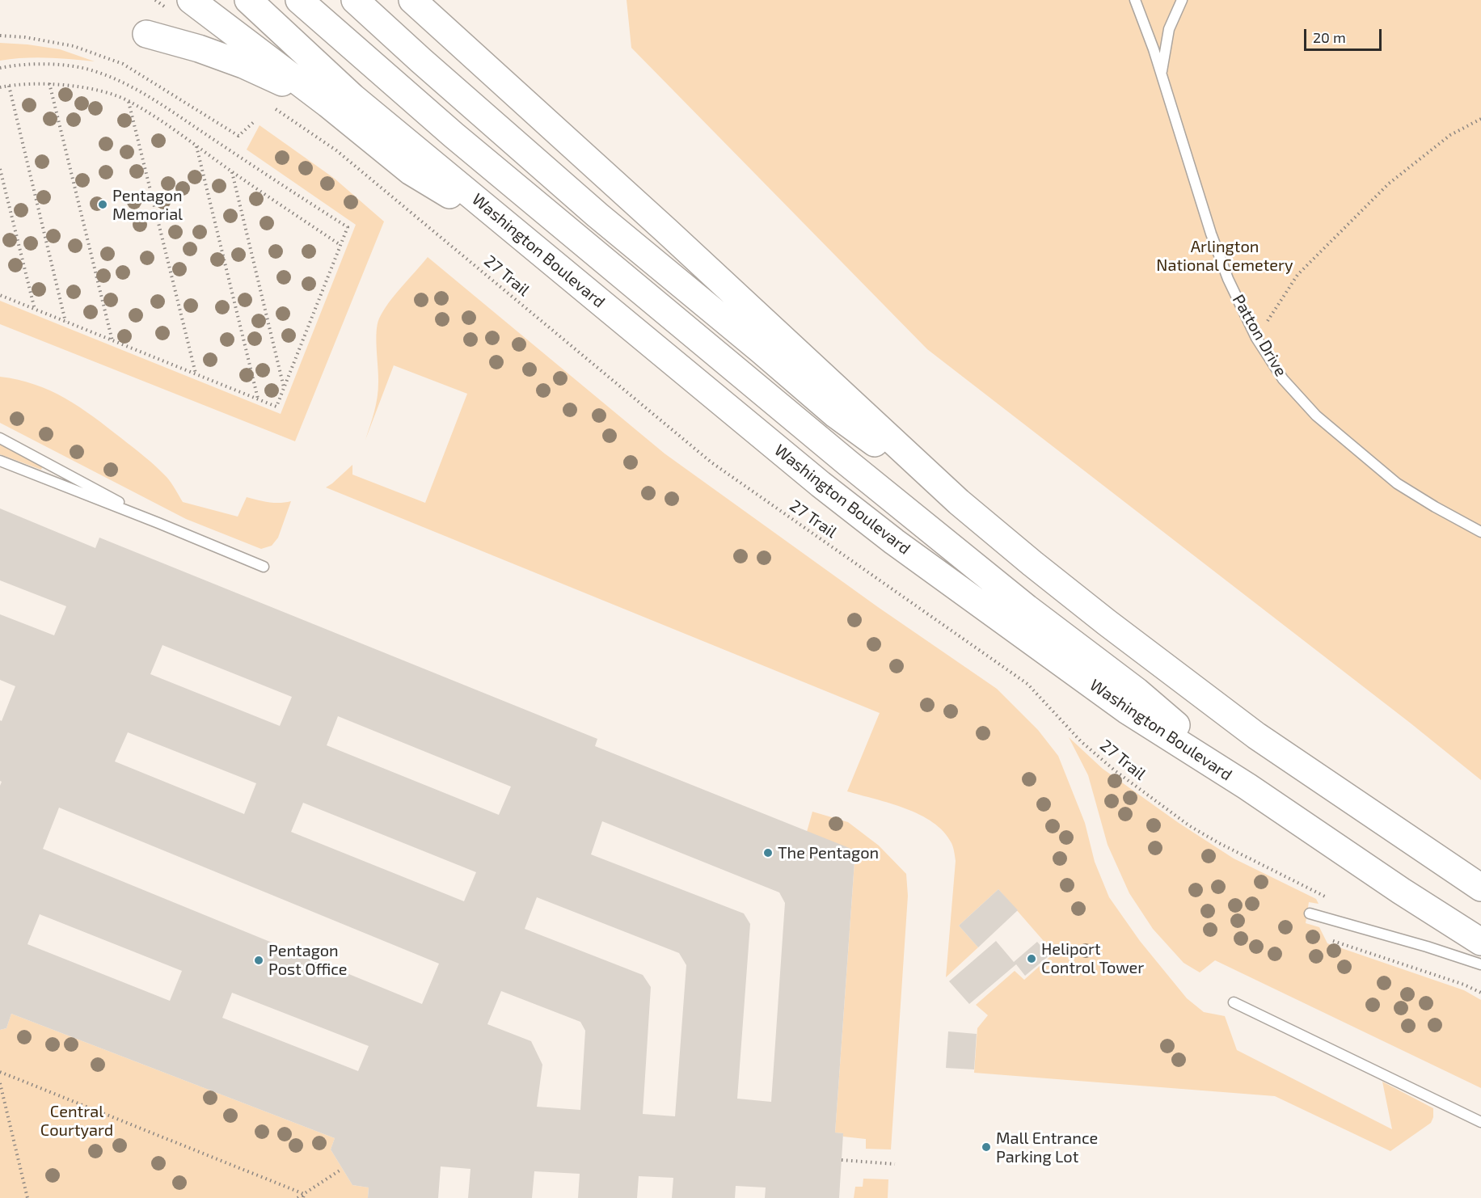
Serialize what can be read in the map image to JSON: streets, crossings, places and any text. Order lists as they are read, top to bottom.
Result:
{
  "streets": {
    "highway": ["Washington Boulevard"],
    "lane": ["Patton Drive"],
    "path": ["27 Trail"]
  },
  "parks": ["Arlington National Cemetery", "Central Courtyard"],
  "places": [
    "Pentagon Memorial",
    "The Pentagon",
    "Heliport Control Tower",
    "Pentagon Post Office",
    "Mall Entrance Parking Lot"
  ],
  "scale_bar": "20 m"
}
